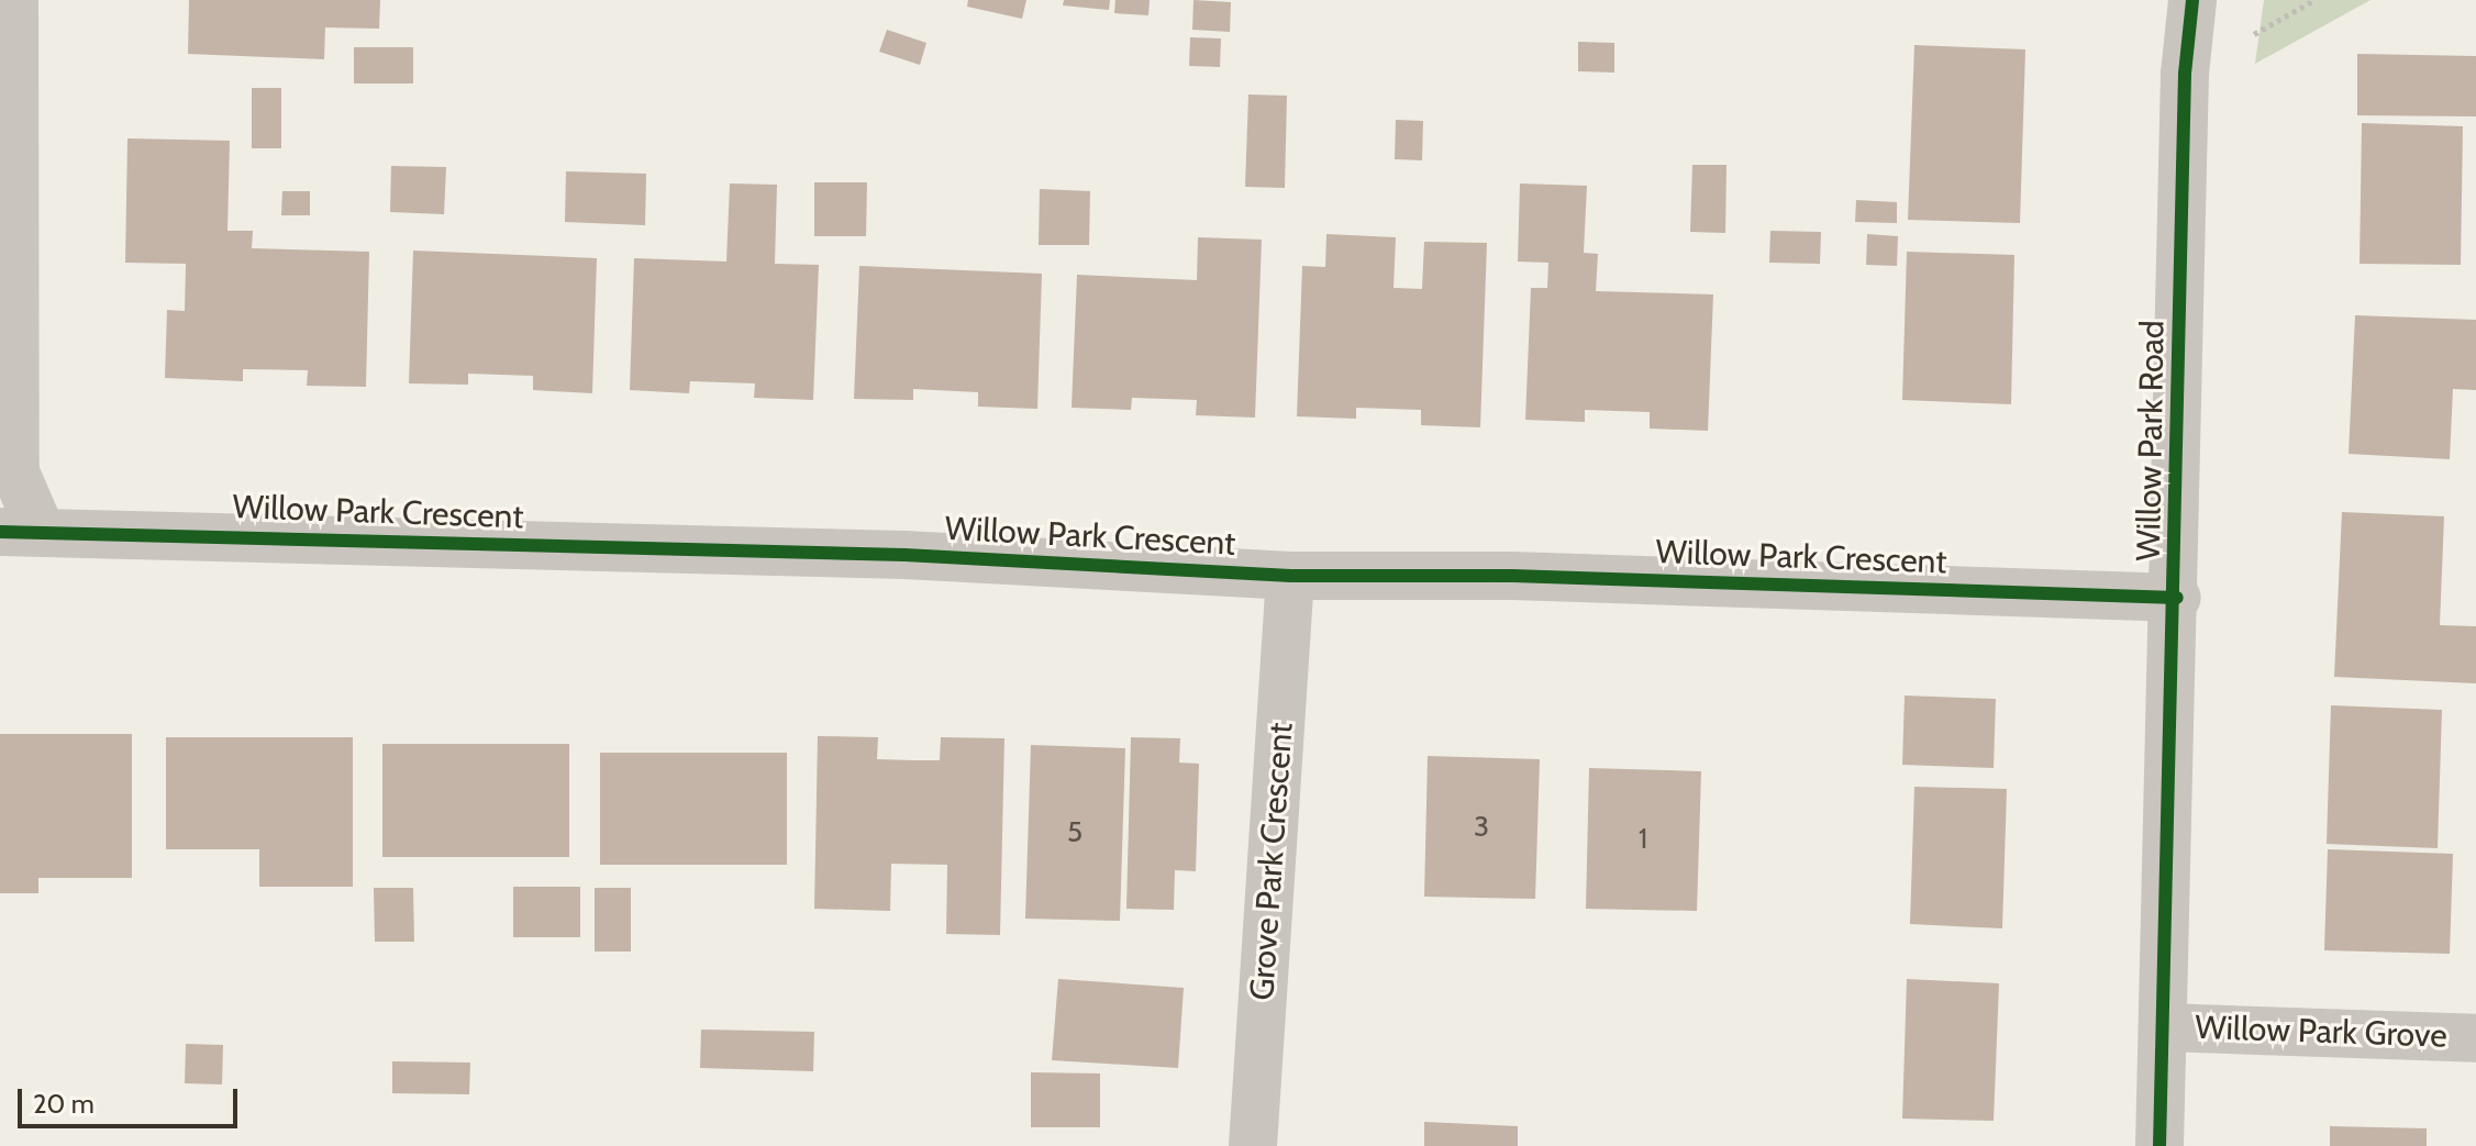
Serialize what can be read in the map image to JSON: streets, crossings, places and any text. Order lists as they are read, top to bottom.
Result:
{
  "streets": {
    "street": [
      "Willow Park Road",
      "Willow Park Crescent",
      "Grove Park Crescent",
      "Willow Park Grove"
    ]
  },
  "crossings": [
    ["Willow Park Road", "Willow Park Crescent"],
    ["Willow Park Road", "Willow Park Grove"],
    ["Willow Park Crescent", "Grove Park Crescent"]
  ],
  "house_numbers": ["3", "5", "1"],
  "scale_bar": "20 m"
}
